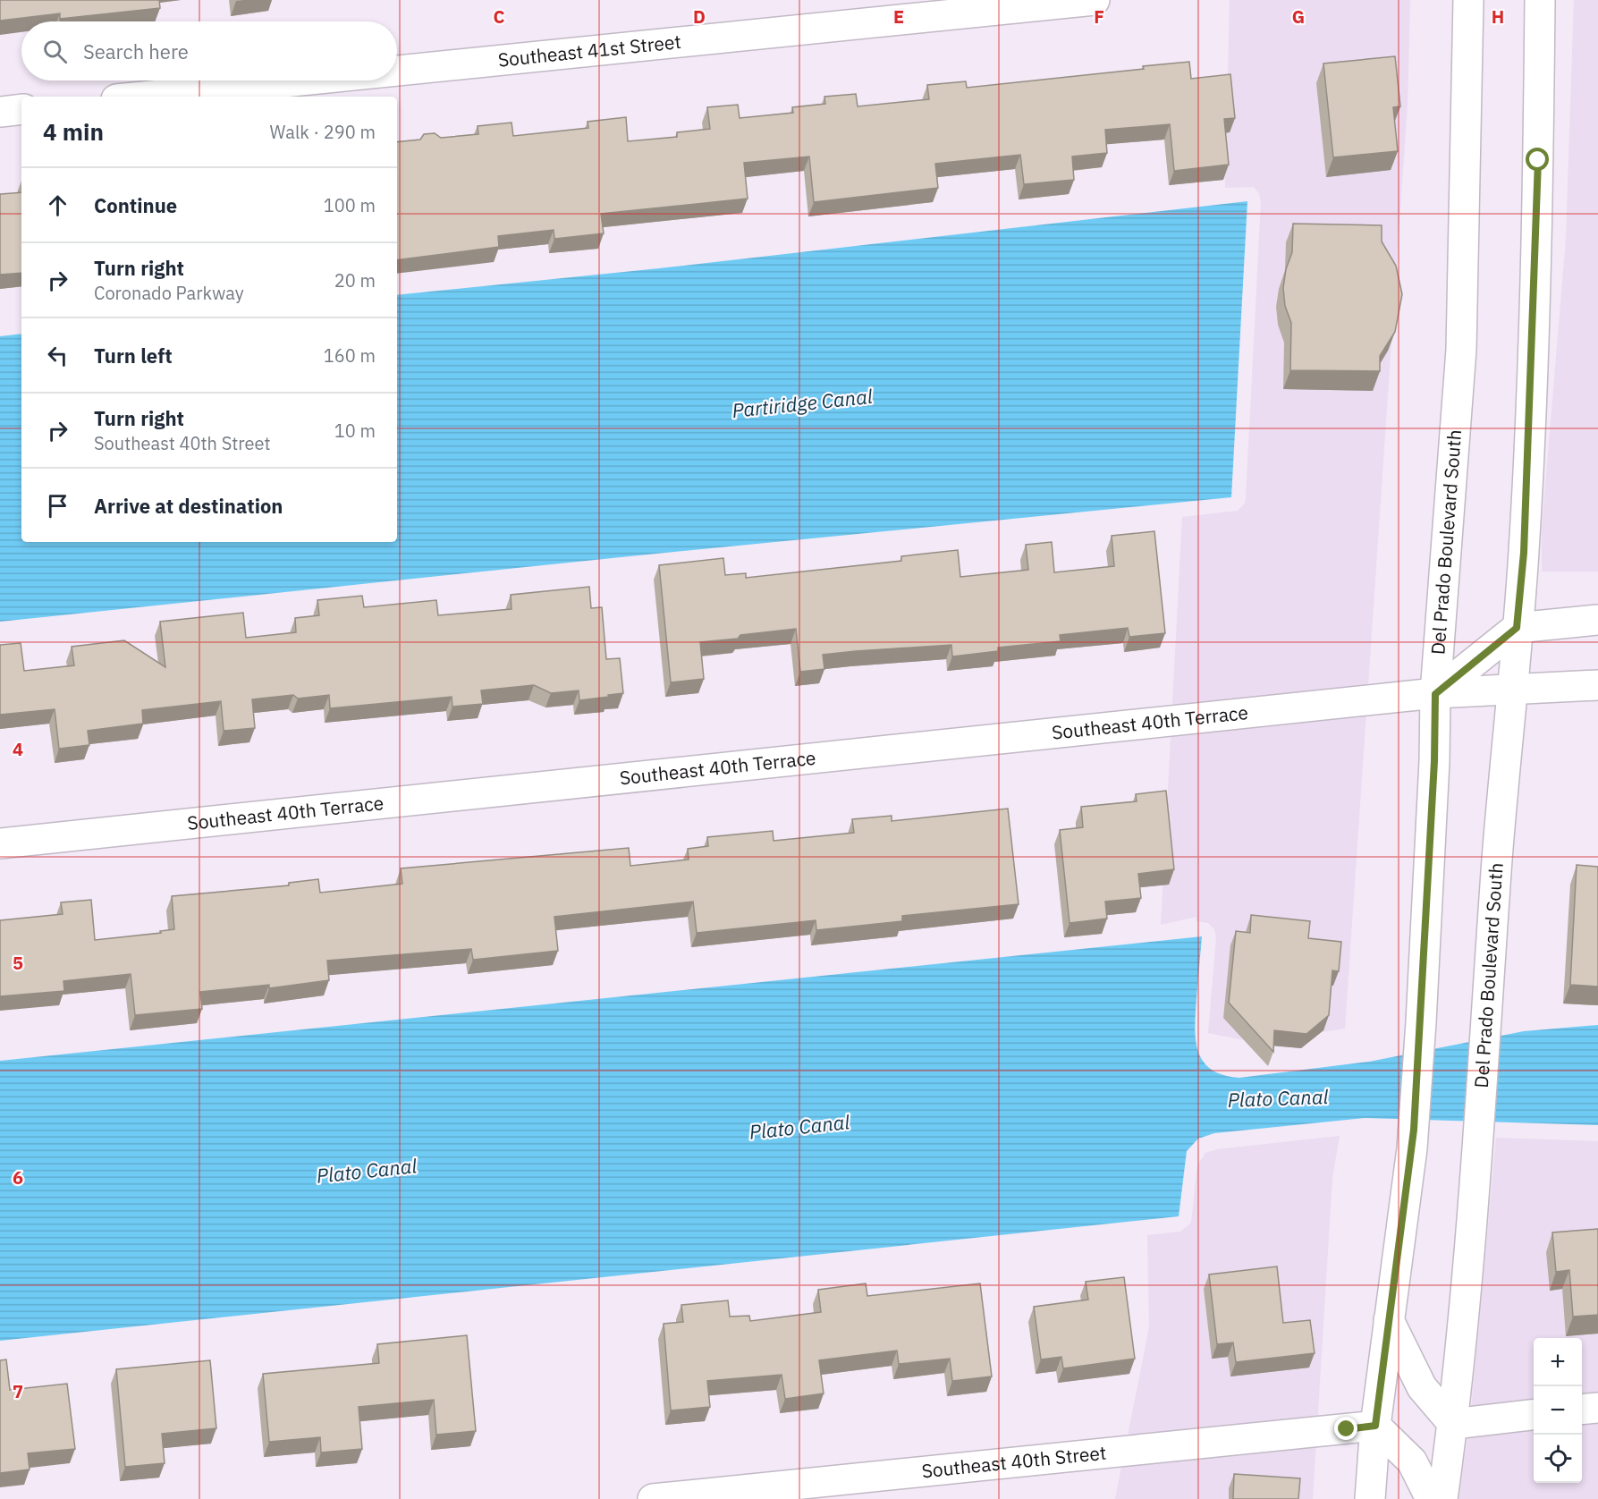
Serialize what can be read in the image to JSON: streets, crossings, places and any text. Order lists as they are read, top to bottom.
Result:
{
  "streets": {
    "street": [
      "Southeast 41st Street",
      "Del Prado Boulevard South",
      "Southeast 40th Terrace",
      "Southeast 40th Street"
    ]
  },
  "crossings": [
    ["Del Prado Boulevard South", "Southeast 40th Terrace"],
    ["Del Prado Boulevard South", "Southeast 40th Street"]
  ],
  "water": ["Partiridge Canal", "Plato Canal"],
  "page": {
    "search": "Search here",
    "heading": ["4 min", "Walk · 290 m"],
    "list": [
      ["Continue", "100 m"],
      ["Turn right", "Coronado Parkway", "20 m"],
      ["Turn left", "160 m"],
      ["Turn right", "Southeast 40th Street", "10 m"],
      "Arrive at destination"
    ],
    "map_buttons": ["+", "−"]
  },
  "grid": {
    "columns": [
      "C",
      "D",
      "E",
      "F",
      "G",
      "H"
    ],
    "rows": [
      "4",
      "5",
      "6",
      "7"
    ]
  }
}
